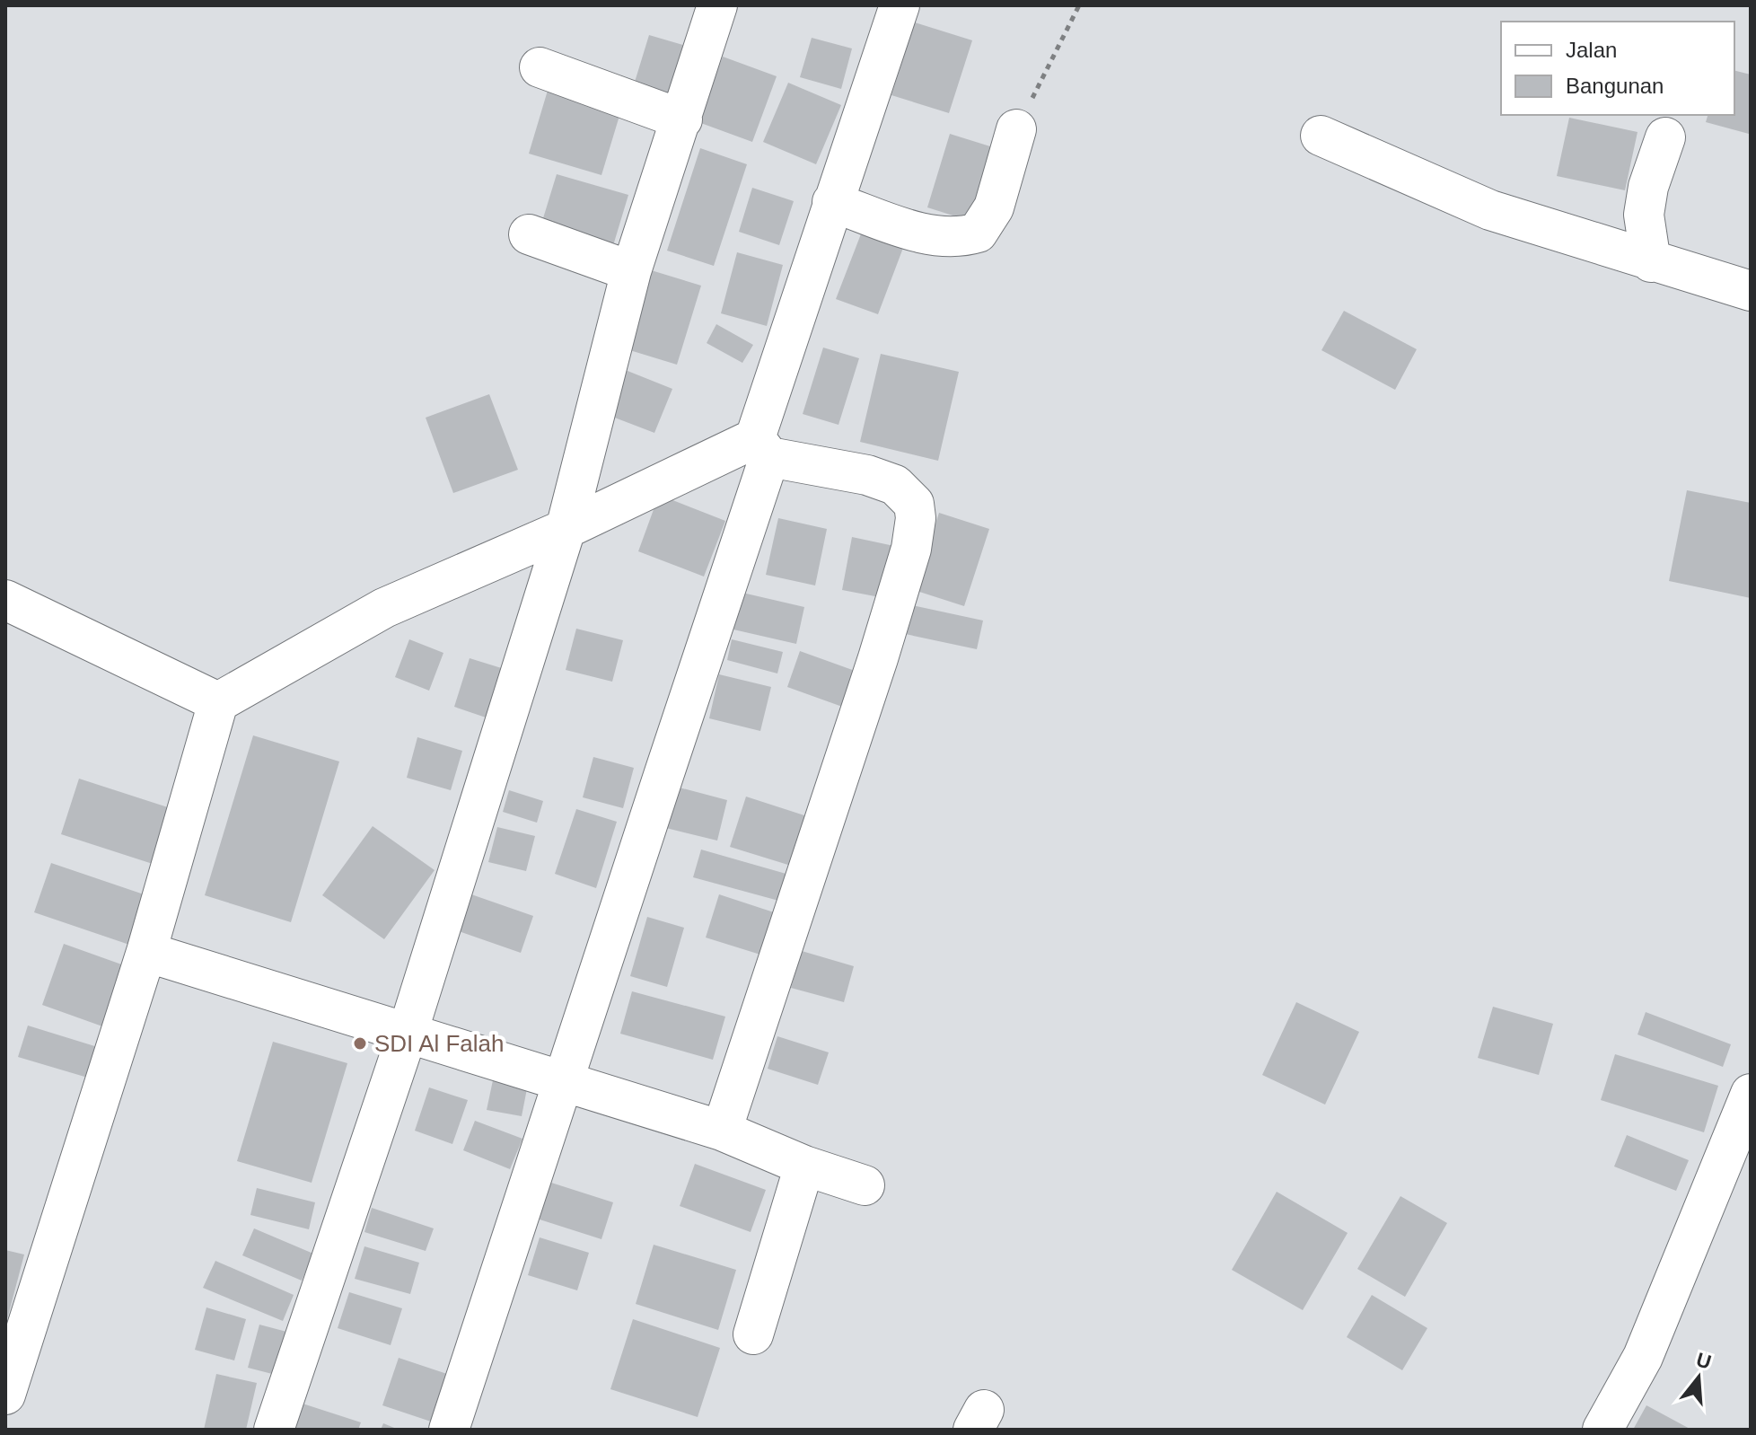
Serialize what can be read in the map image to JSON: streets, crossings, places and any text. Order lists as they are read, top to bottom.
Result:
{
  "places": ["SDI Al Falah"],
  "legend": ["Jalan", "Bangunan"],
  "north": "top"
}
